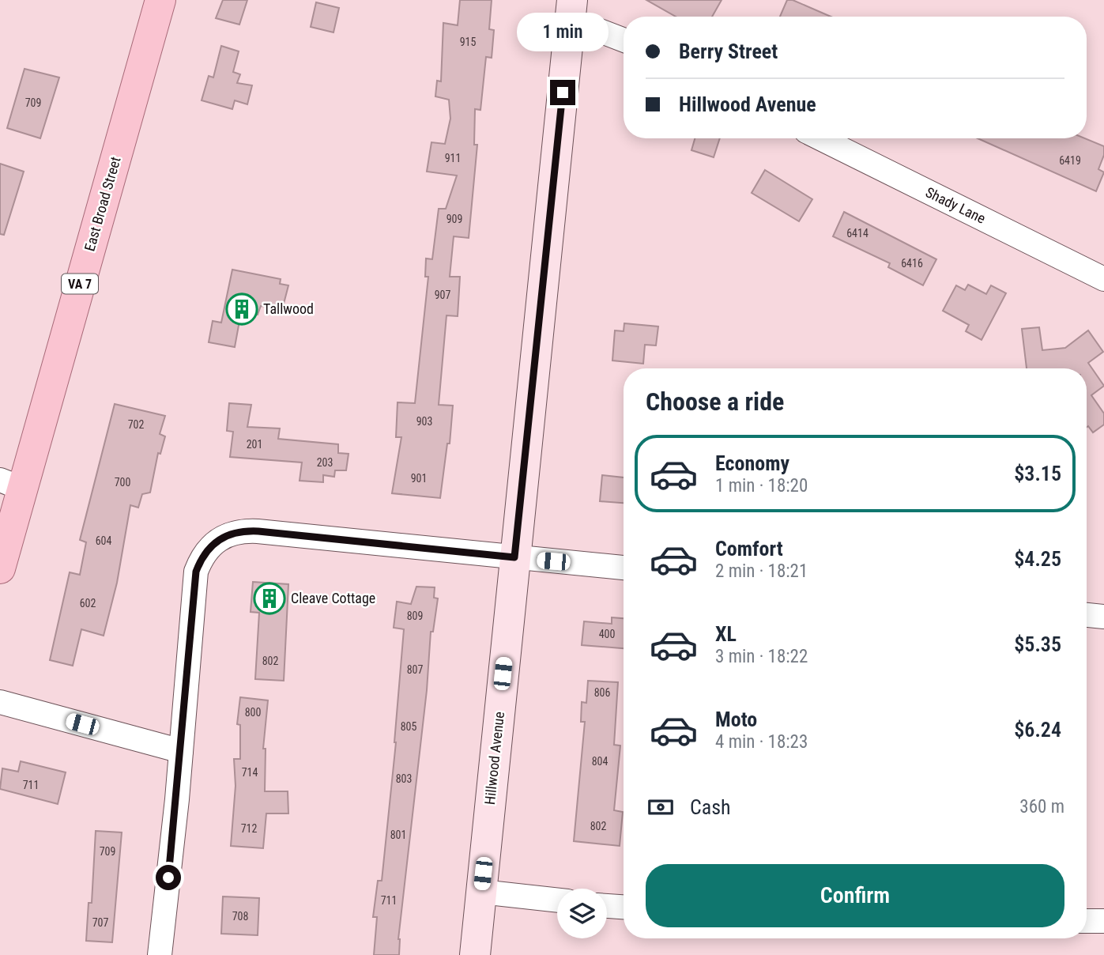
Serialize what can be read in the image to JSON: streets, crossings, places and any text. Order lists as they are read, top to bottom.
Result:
{
  "streets": {
    "main road": ["East Broad Street", "VA 7", "Hillwood Avenue"],
    "street": ["Shady Lane"]
  },
  "places": {
    "building": ["Tallwood", "Cleave Cottage"]
  },
  "house_numbers": [
    "915",
    "709",
    "911",
    "6419",
    "909",
    "6414",
    "6416",
    "907",
    "903",
    "702",
    "201",
    "203",
    "901",
    "700",
    "604",
    "602",
    "809",
    "400",
    "802",
    "807",
    "806",
    "800",
    "805",
    "804",
    "714",
    "803",
    "711",
    "802",
    "712",
    "801",
    "709",
    "711",
    "708",
    "707"
  ],
  "page": {
    "bubble": "1 min",
    "banner": ["Berry Street", "Hillwood Avenue"],
    "heading": "Choose a ride",
    "list": [
      {
        "name": "Economy",
        "note": "1 min · 18:20",
        "value": "$3.15"
      },
      {
        "name": "Comfort",
        "note": "2 min · 18:21",
        "value": "$4.25"
      },
      {
        "name": "XL",
        "note": "3 min · 18:22",
        "value": "$5.35"
      },
      {
        "name": "Moto",
        "note": "4 min · 18:23",
        "value": "$6.24"
      }
    ],
    "pay": ["Cash", "360 m"],
    "buttons": "Confirm"
  }
}
